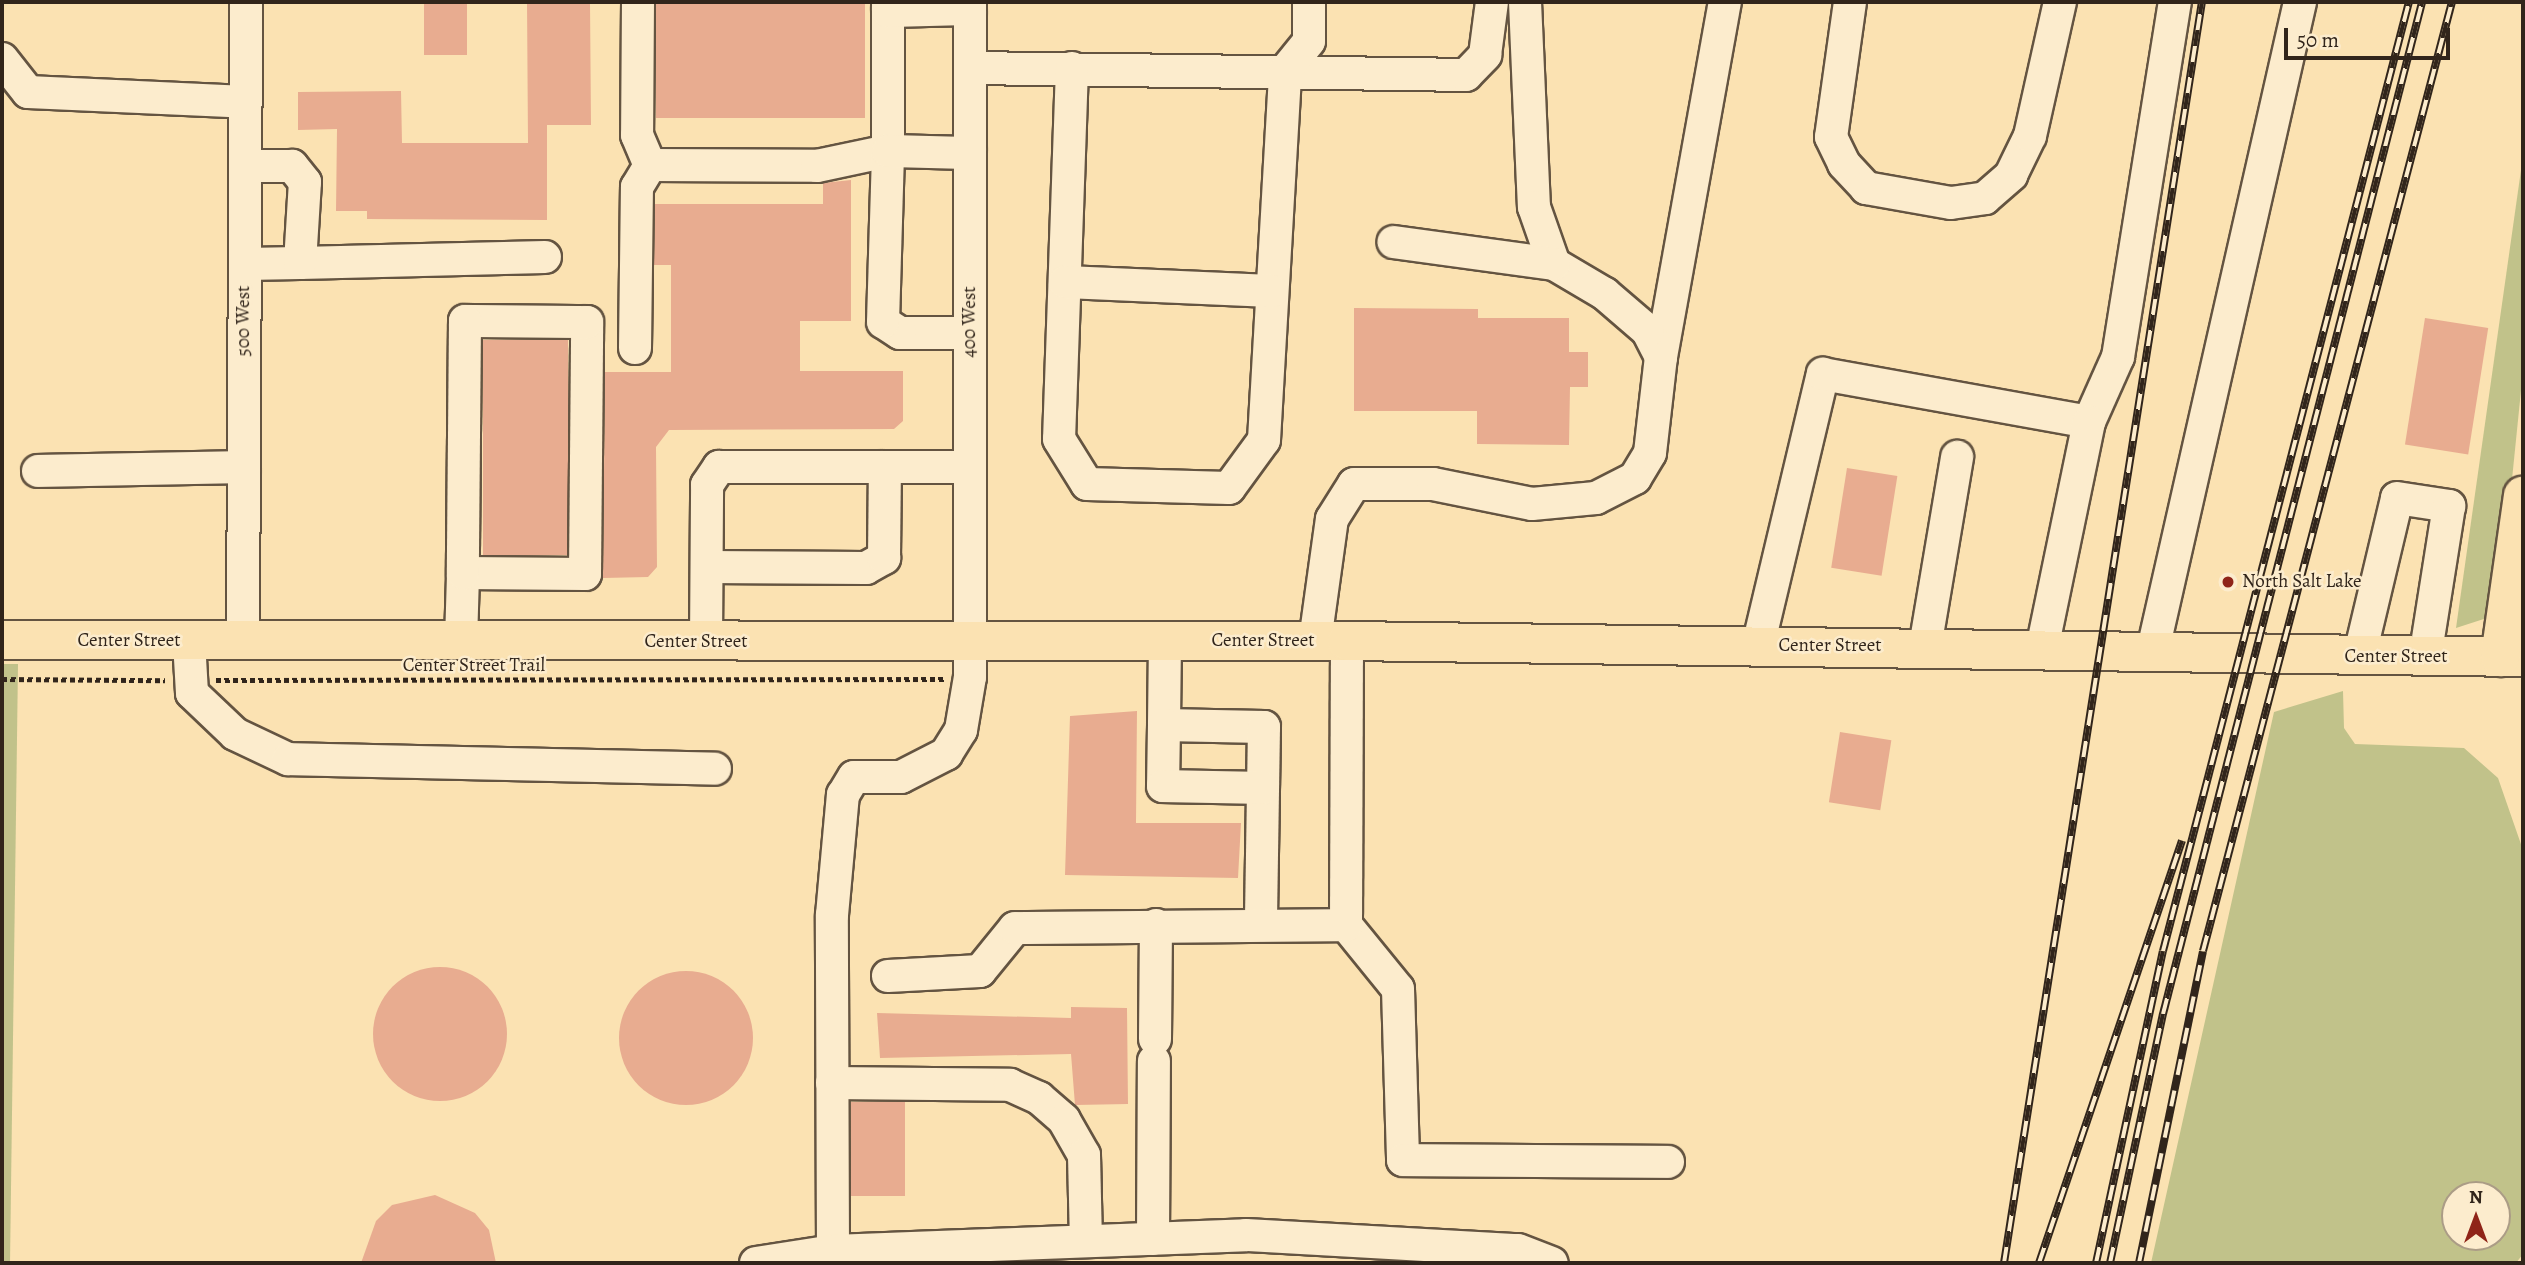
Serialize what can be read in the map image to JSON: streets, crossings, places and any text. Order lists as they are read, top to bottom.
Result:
{
  "streets": {
    "main road": ["Center Street"],
    "street": ["500 West", "400 West"],
    "path": ["Center Street Trail"]
  },
  "crossings": [
    ["500 West", "Center Street"],
    ["400 West", "Center Street"]
  ],
  "places": ["North Salt Lake"],
  "scale_bar": "50 m",
  "north": "top"
}
